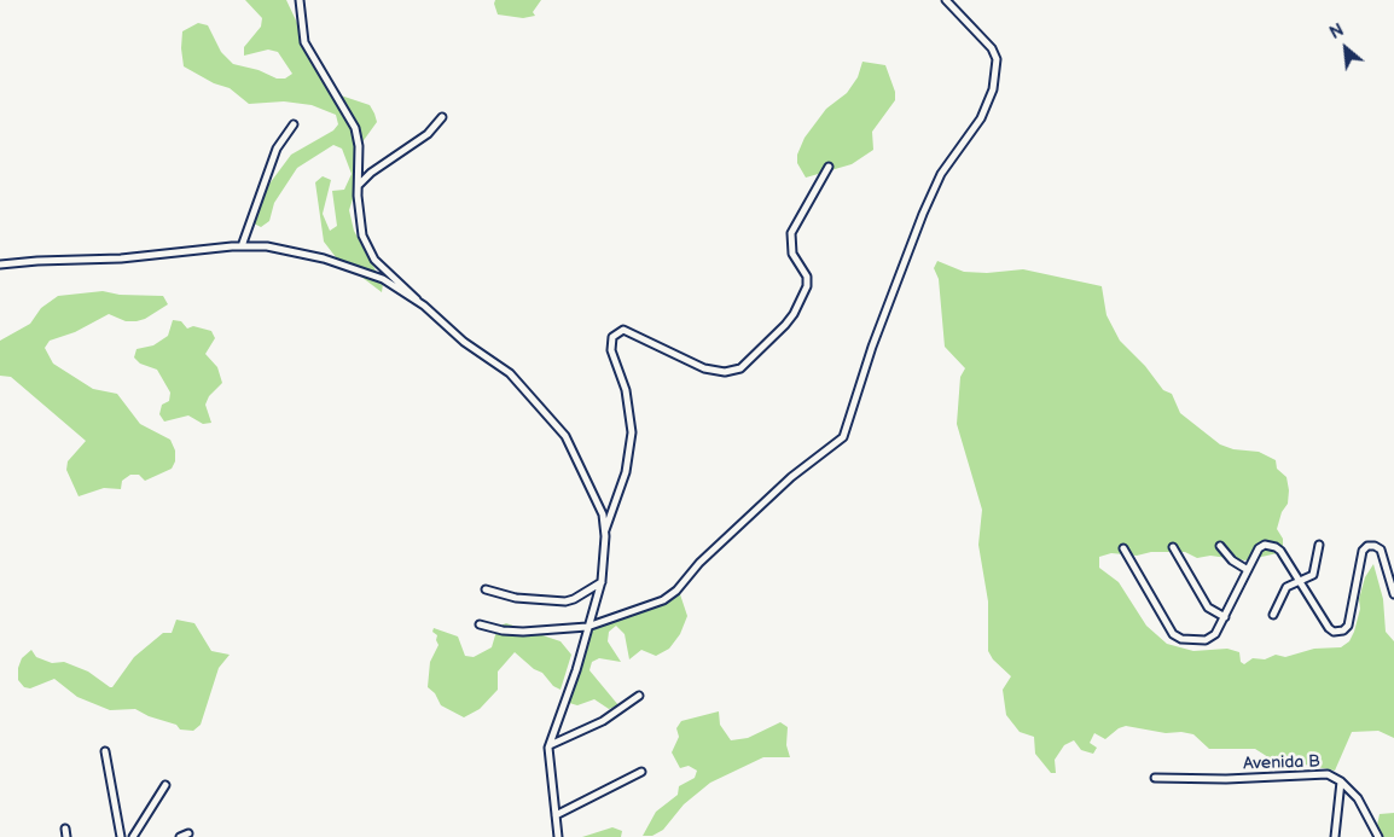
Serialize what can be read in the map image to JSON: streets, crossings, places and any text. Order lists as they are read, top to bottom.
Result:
{
  "streets": {
    "street": ["Avenida B"]
  },
  "north": "top left"
}
